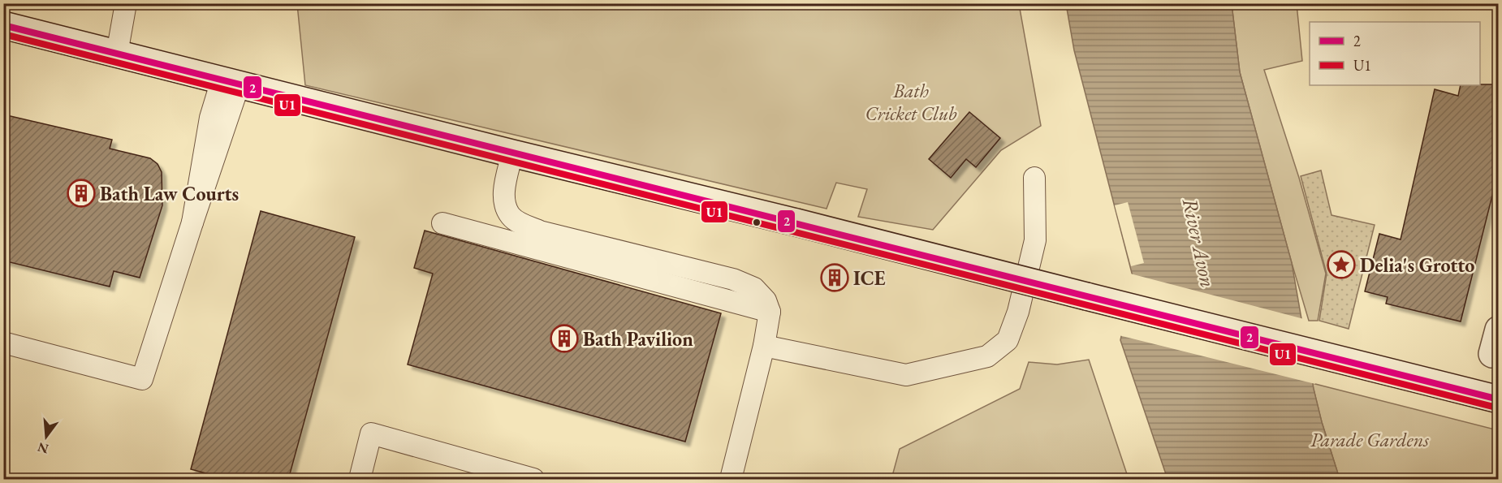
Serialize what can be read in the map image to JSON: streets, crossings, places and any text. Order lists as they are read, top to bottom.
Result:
{
  "water": ["River Avon"],
  "parks": ["Bath Cricket Club", "Parade Gardens"],
  "places": {
    "building": ["Bath Law Courts", "ICE", "Bath Pavilion"],
    "place": ["Delia's Grotto"]
  },
  "lines": ["transit line 2", "transit line U1"],
  "legend": ["2", "U1"],
  "north": "bottom"
}
